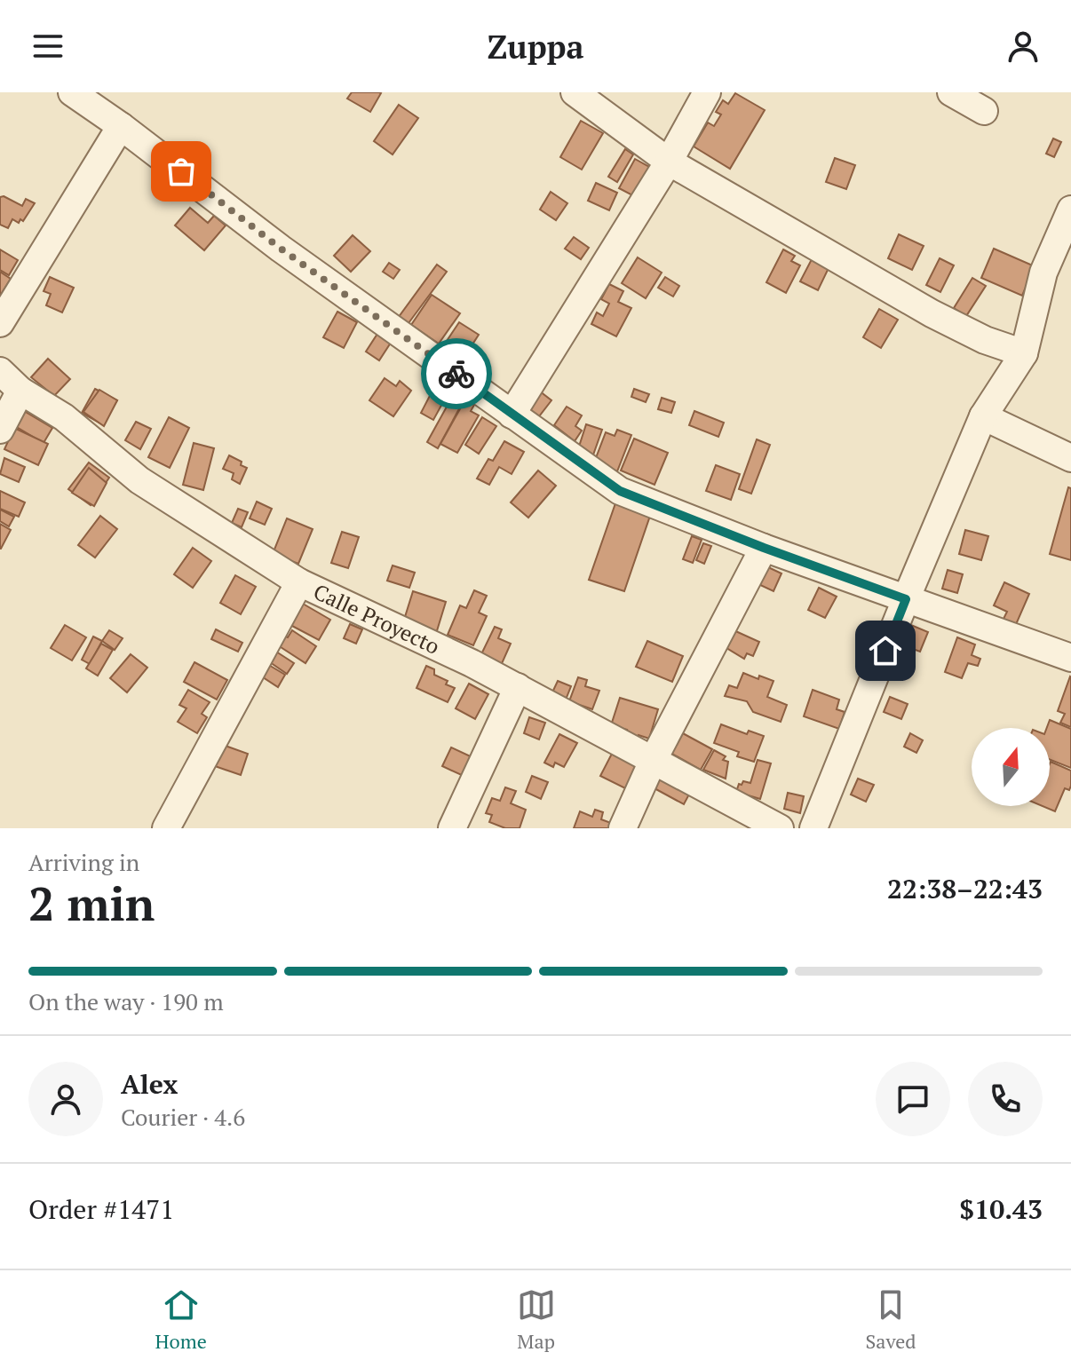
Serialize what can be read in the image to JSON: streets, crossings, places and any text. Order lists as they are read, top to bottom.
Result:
{
  "streets": {
    "street": ["Calle Proyecto"]
  },
  "north": "top",
  "page": {
    "header": "Zuppa",
    "heading": ["2 min", "Arriving in", "22:38–22:43"],
    "panel": [
      "Alex",
      "Courier · 4.6",
      "Order #1471",
      "$10.43"
    ],
    "bar": "On the way · 190 m",
    "tabs": ["Home", "Map", "Saved"]
  }
}
